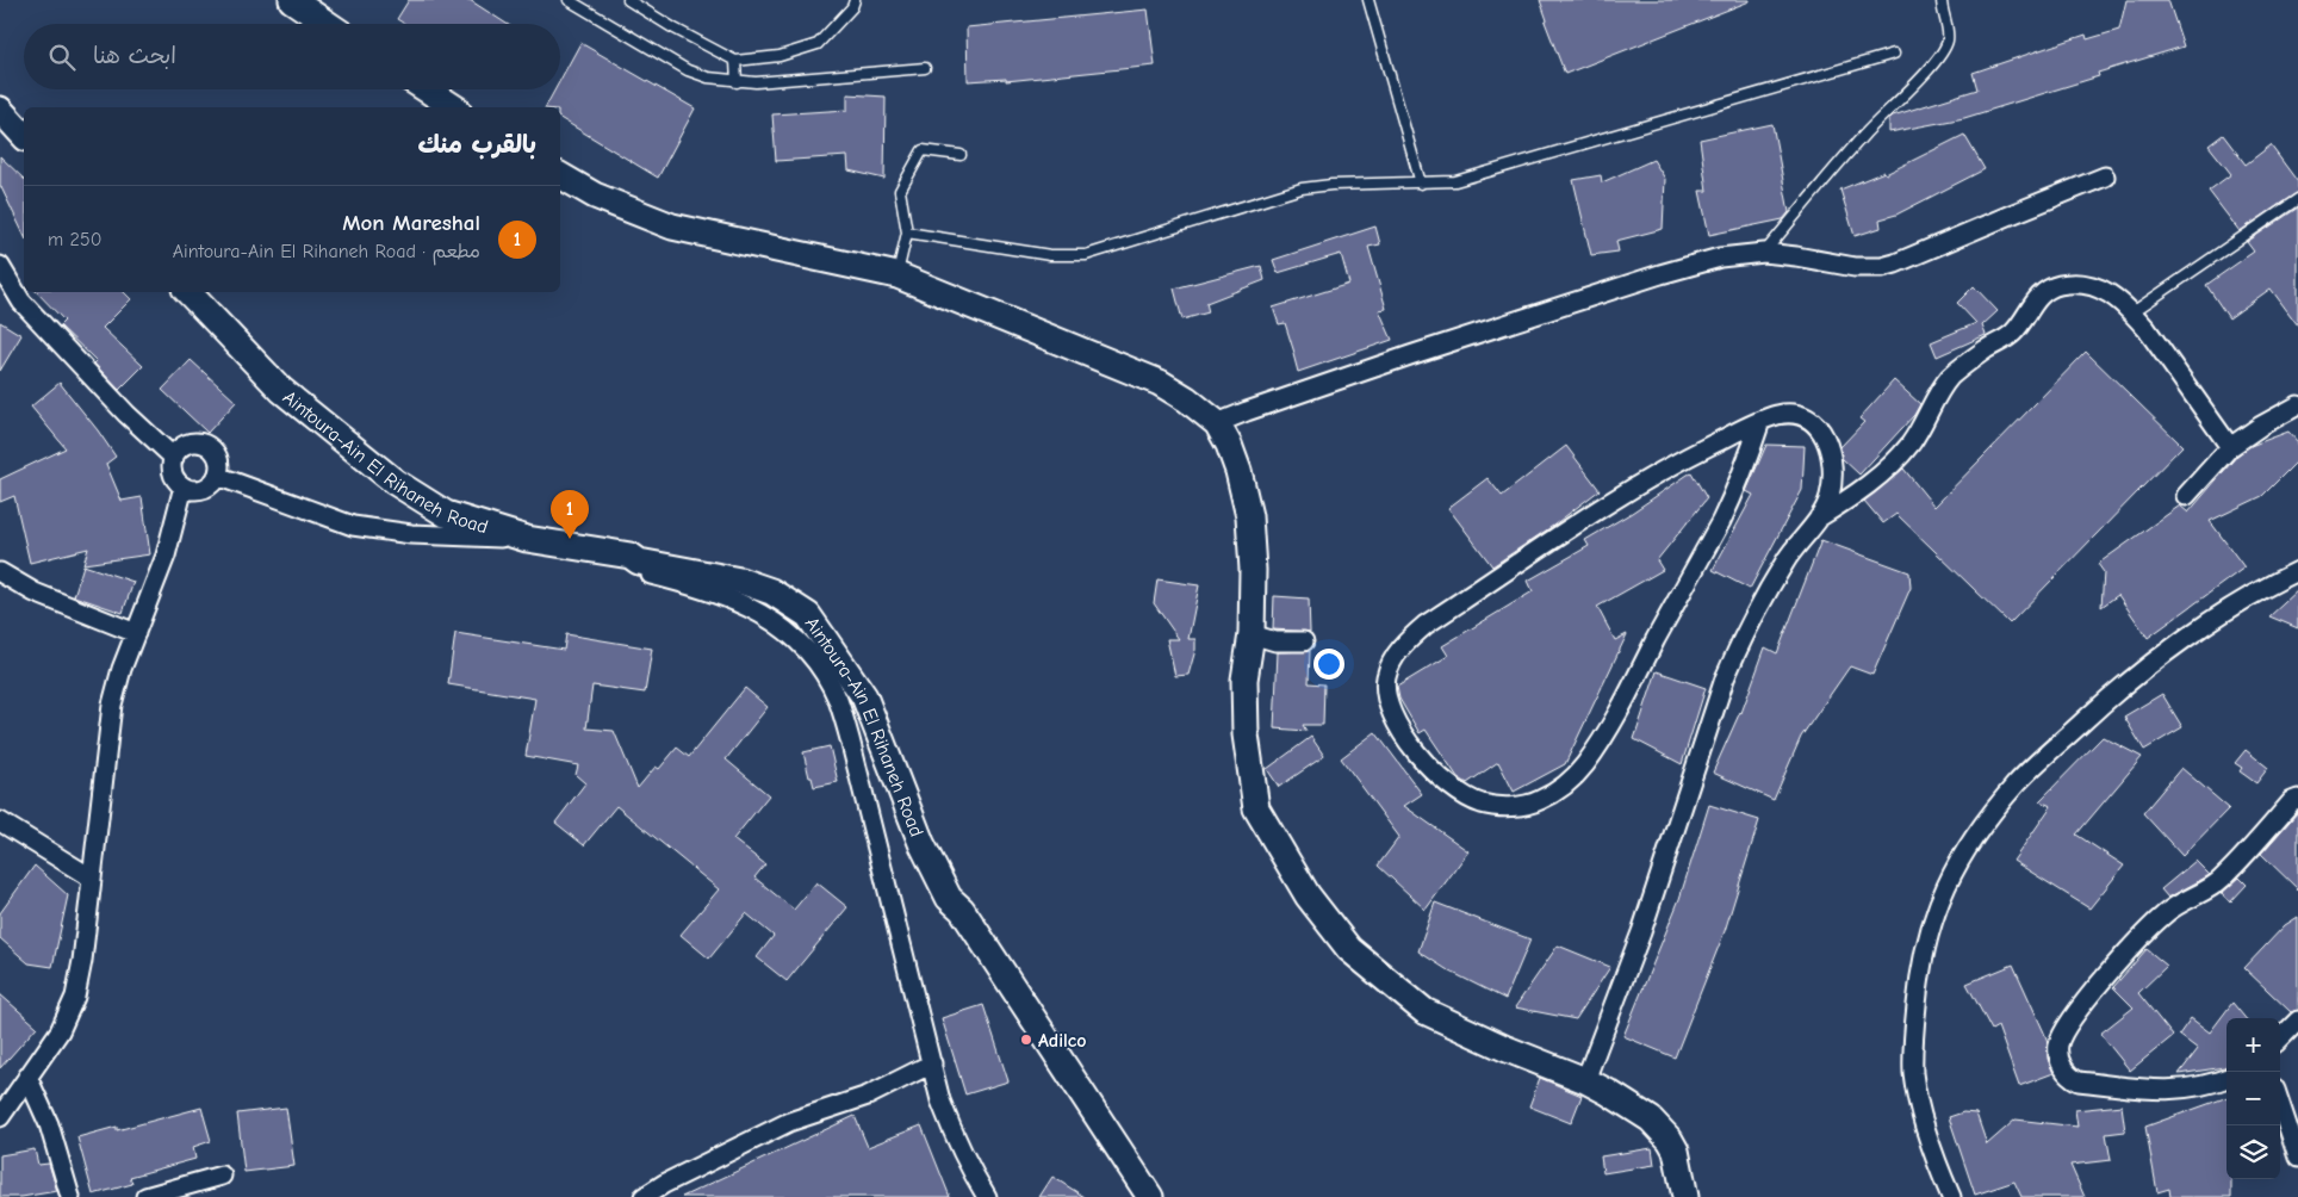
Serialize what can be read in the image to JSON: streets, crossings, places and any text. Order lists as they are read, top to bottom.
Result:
{
  "streets": {
    "main road": ["Aintoura-Ain El Rihaneh Road"]
  },
  "places": ["Adilco"],
  "page": {
    "search": "ابحث هنا",
    "heading": "بالقرب منك",
    "list": [
      {
        "mark": "1",
        "name": "Mon Mareshal",
        "note": "مطعم · Aintoura-Ain El Rihaneh Road",
        "value": "250 m"
      }
    ],
    "pins": "1",
    "map_buttons": ["+", "−"]
  }
}
